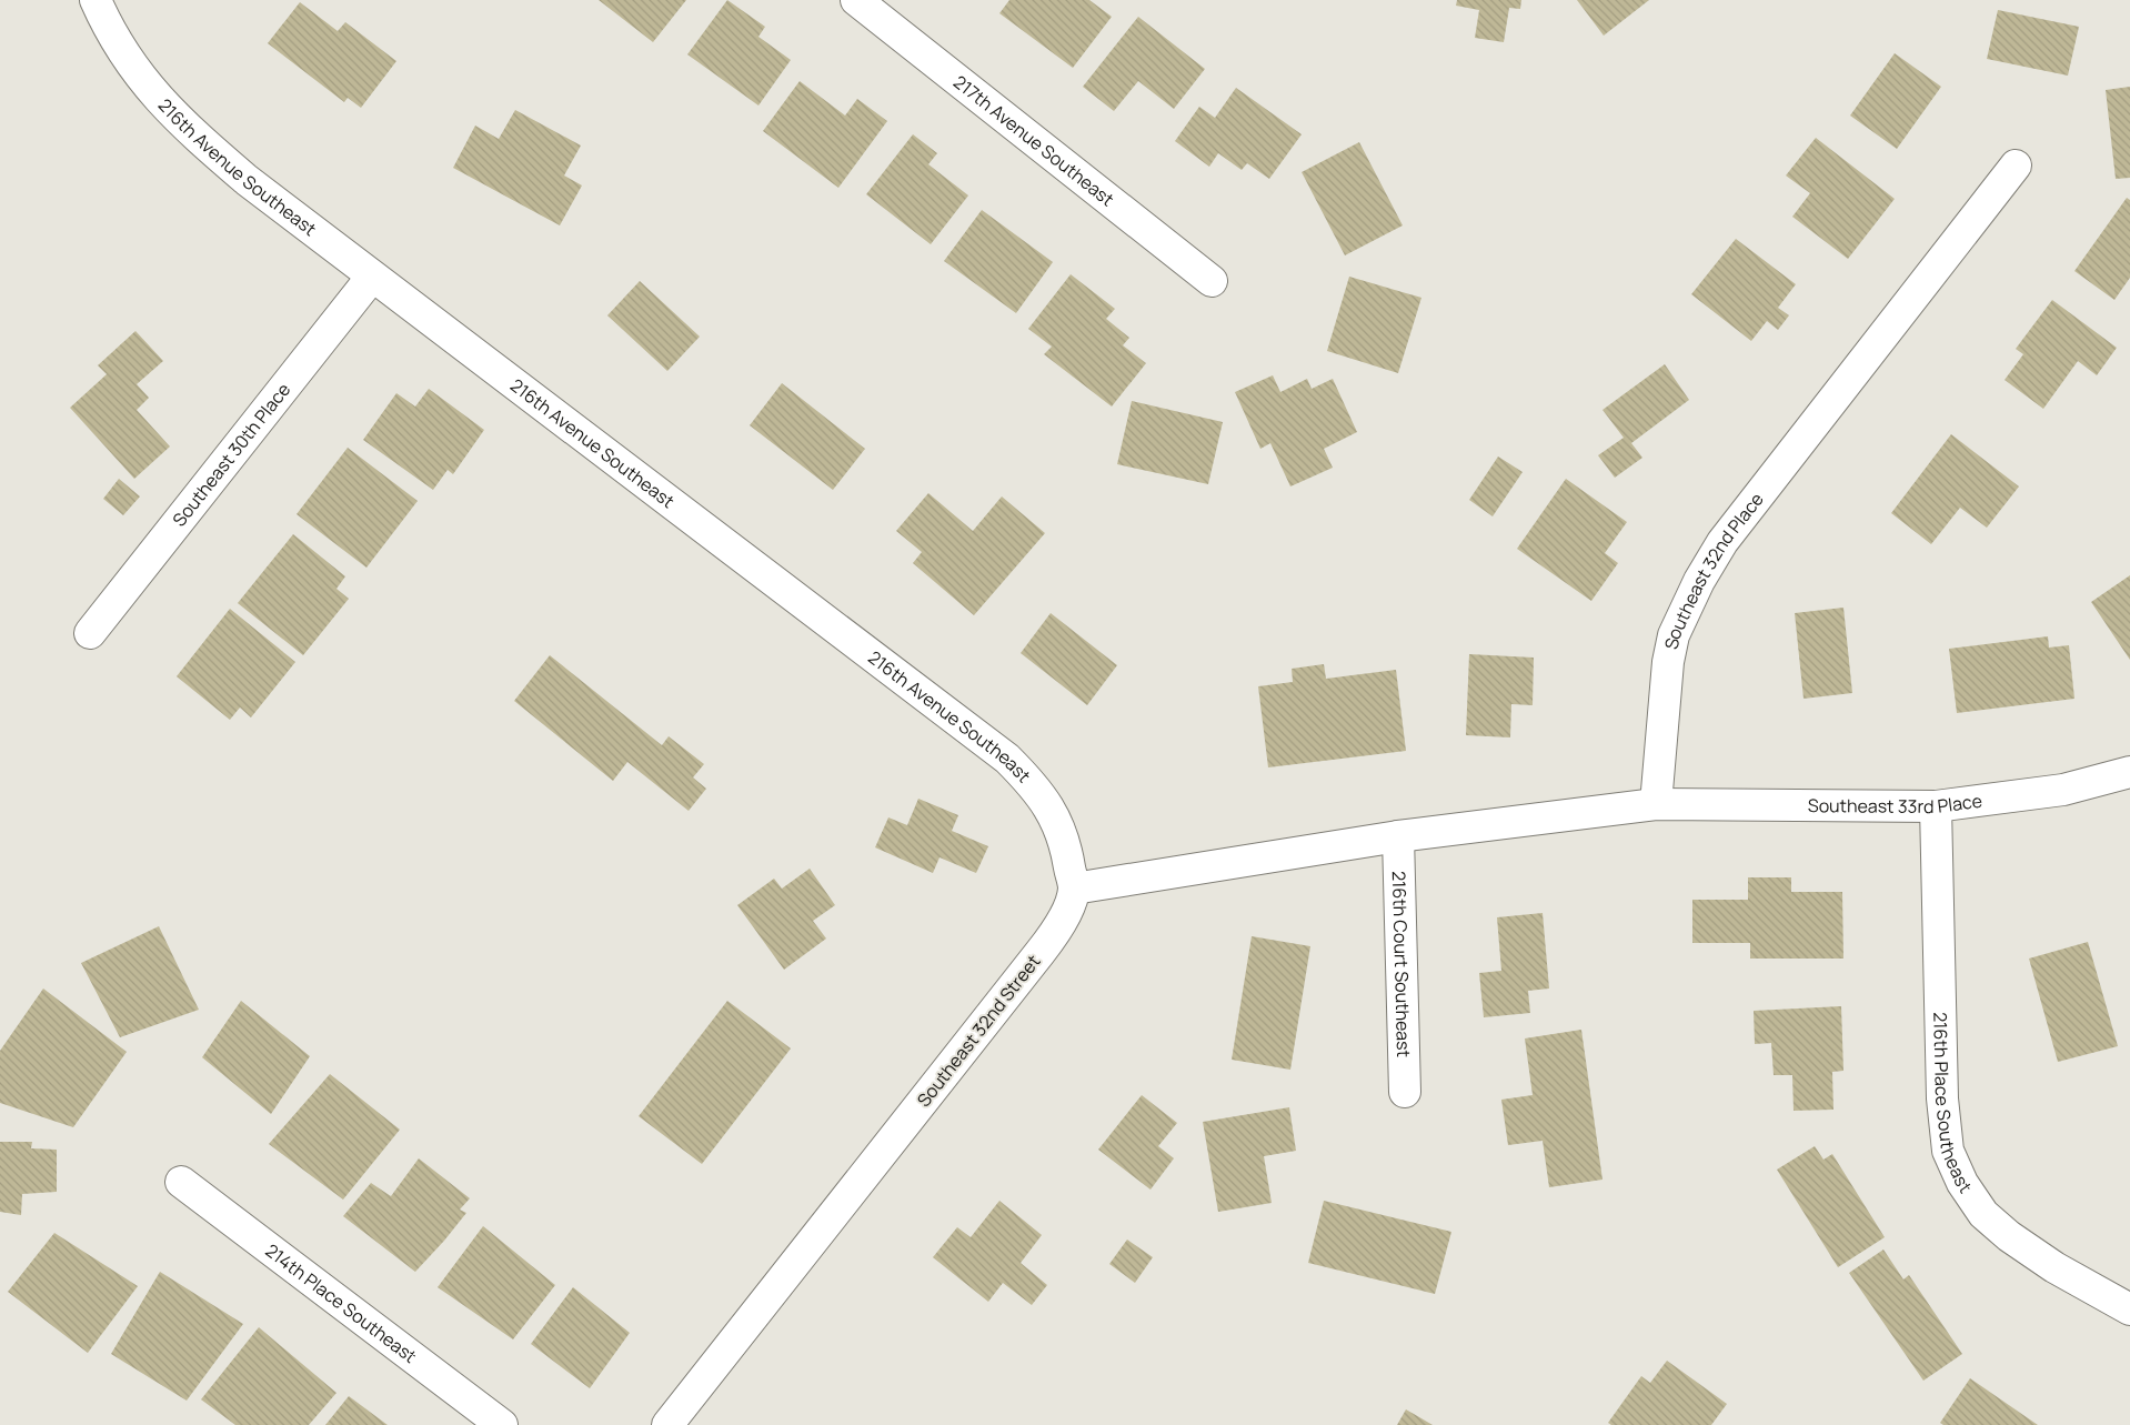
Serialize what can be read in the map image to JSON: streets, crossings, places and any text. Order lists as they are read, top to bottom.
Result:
{
  "streets": {
    "street": [
      "217th Avenue Southeast",
      "216th Avenue Southeast",
      "Southeast 30th Place",
      "Southeast 32nd Place",
      "Southeast 33rd Place",
      "216th Court Southeast",
      "Southeast 32nd Street",
      "216th Place Southeast",
      "214th Place Southeast"
    ]
  },
  "crossings": [
    ["216th Avenue Southeast", "Southeast 30th Place"],
    ["216th Avenue Southeast", "Southeast 32nd Street"],
    ["Southeast 32nd Place", "Southeast 33rd Place"],
    ["Southeast 33rd Place", "216th Place Southeast"]
  ]
}
